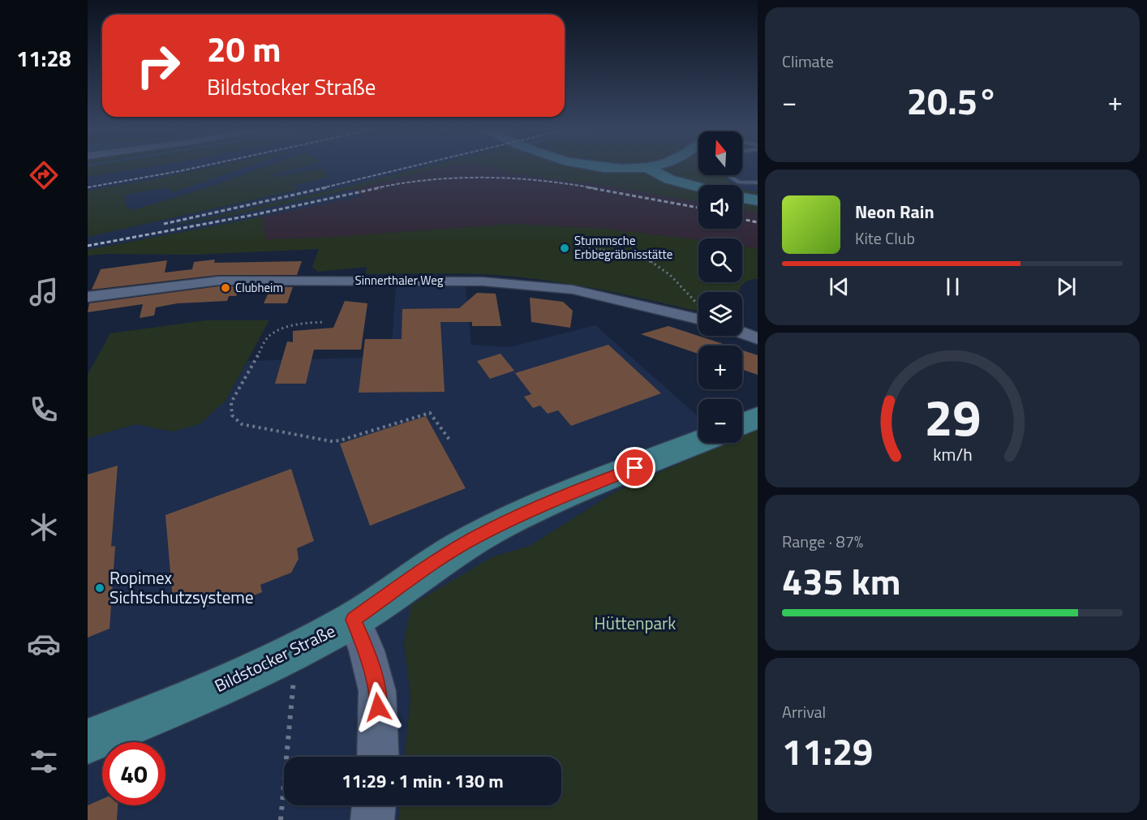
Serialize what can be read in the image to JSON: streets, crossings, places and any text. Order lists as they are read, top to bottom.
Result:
{
  "streets": {
    "main road": ["Bildstocker Straße"],
    "street": ["Sinnerthaler Weg"]
  },
  "parks": ["Hüttenpark"],
  "places": ["Stummsche Erbbegräbnisstätte", "Clubheim", "Ropimex Sichtschutzsysteme"],
  "north": "top",
  "page": {
    "tabs": "11:28",
    "tile": [
      "Climate",
      ["Range · 87%", "435 km"],
      ["Arrival", "11:29"]
    ],
    "turn": ["20 m", "Bildstocker Straße"],
    "heat": ["−", "20.5°", "+"],
    "map_buttons": ["+", "−"],
    "song": ["Neon Rain", "Kite Club"],
    "limit": "40",
    "trip": "11:29 · 1 min · 130 m",
    "gauge": ["29", "km/h"]
  }
}
